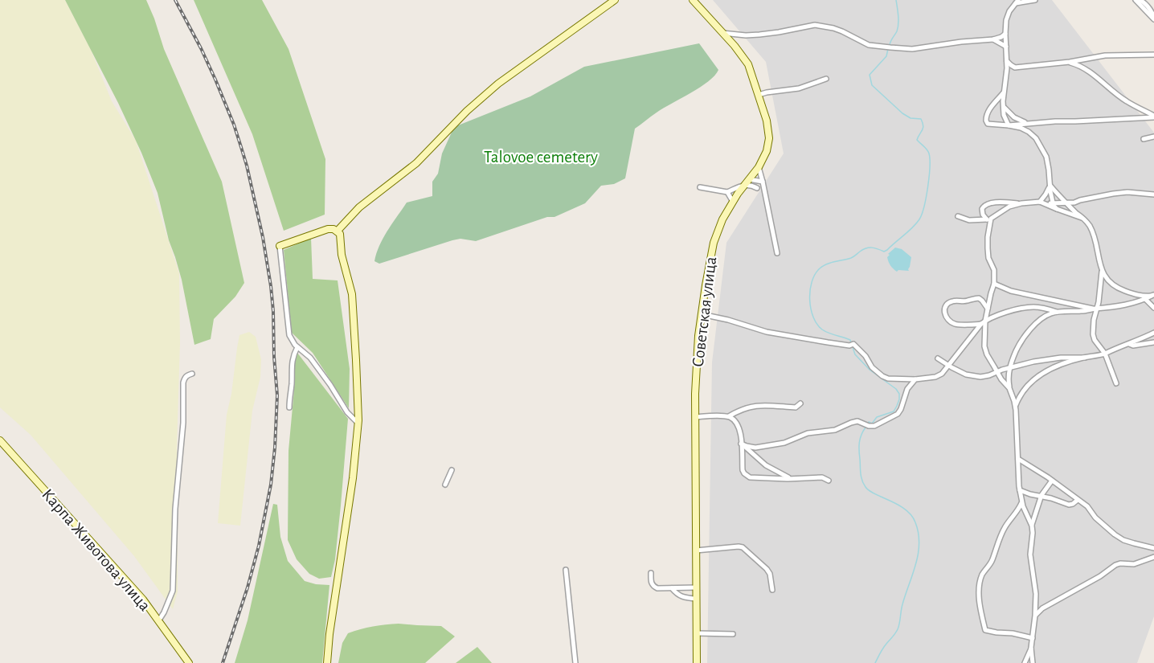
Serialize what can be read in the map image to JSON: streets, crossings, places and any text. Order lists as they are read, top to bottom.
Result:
{
  "streets": {
    "main road": ["Советская улица", "Карпа Животова улица"]
  },
  "parks": ["Talovoe cemetery"]
}
